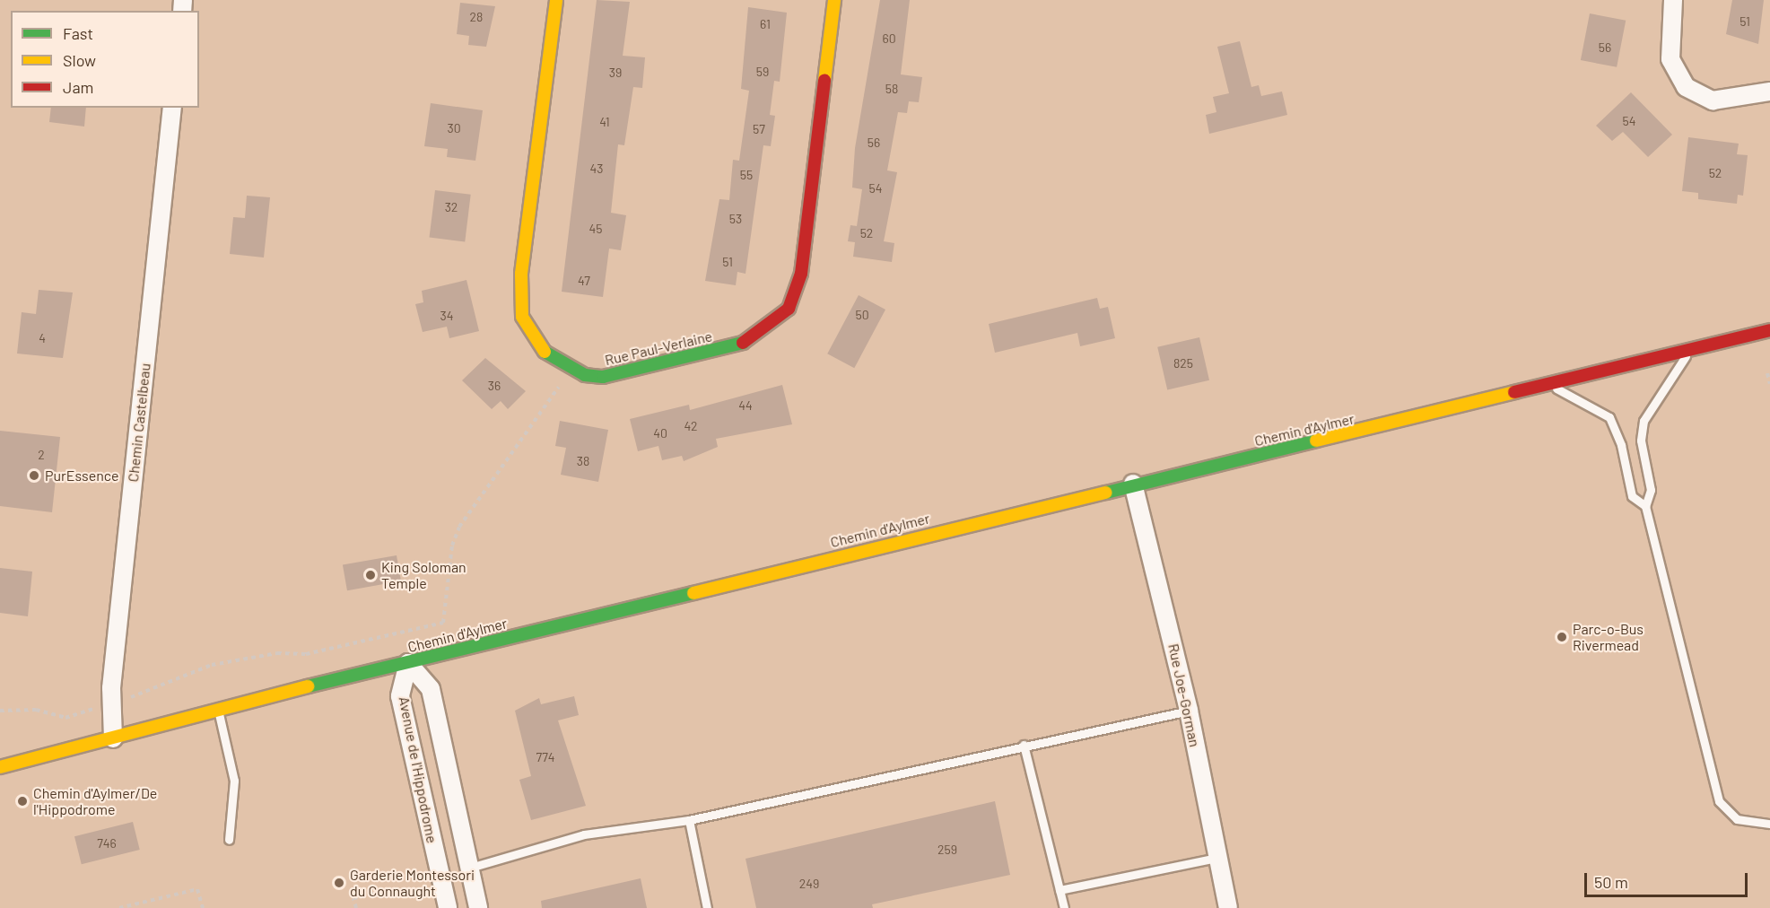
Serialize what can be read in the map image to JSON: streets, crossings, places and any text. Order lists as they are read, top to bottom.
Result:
{
  "streets": {
    "main road": ["Rue Paul-Verlaine", "Chemin d'Aylmer"],
    "street": ["Chemin Castelbeau", "Rue Joe-Gorman", "Avenue de l'Hippodrome"]
  },
  "crossings": [
    ["Chemin Castelbeau", "Chemin d'Aylmer"],
    ["Chemin d'Aylmer", "Rue Joe-Gorman"],
    ["Chemin d'Aylmer", "Avenue de l'Hippodrome"]
  ],
  "places": [
    "PurEssence",
    "King Soloman Temple",
    "Parc-o-Bus Rivermead",
    "Chemin d'Aylmer/De l'Hippodrome",
    "Garderie Montessori du Connaught"
  ],
  "house_numbers": [
    "28",
    "51",
    "61",
    "60",
    "56",
    "59",
    "39",
    "58",
    "54",
    "41",
    "30",
    "57",
    "56",
    "43",
    "52",
    "55",
    "54",
    "32",
    "53",
    "45",
    "52",
    "51",
    "47",
    "50",
    "34",
    "4",
    "825",
    "36",
    "44",
    "42",
    "40",
    "2",
    "38",
    "774",
    "746",
    "259",
    "249"
  ],
  "legend": ["Fast", "Slow", "Jam"],
  "scale_bar": "50 m"
}
